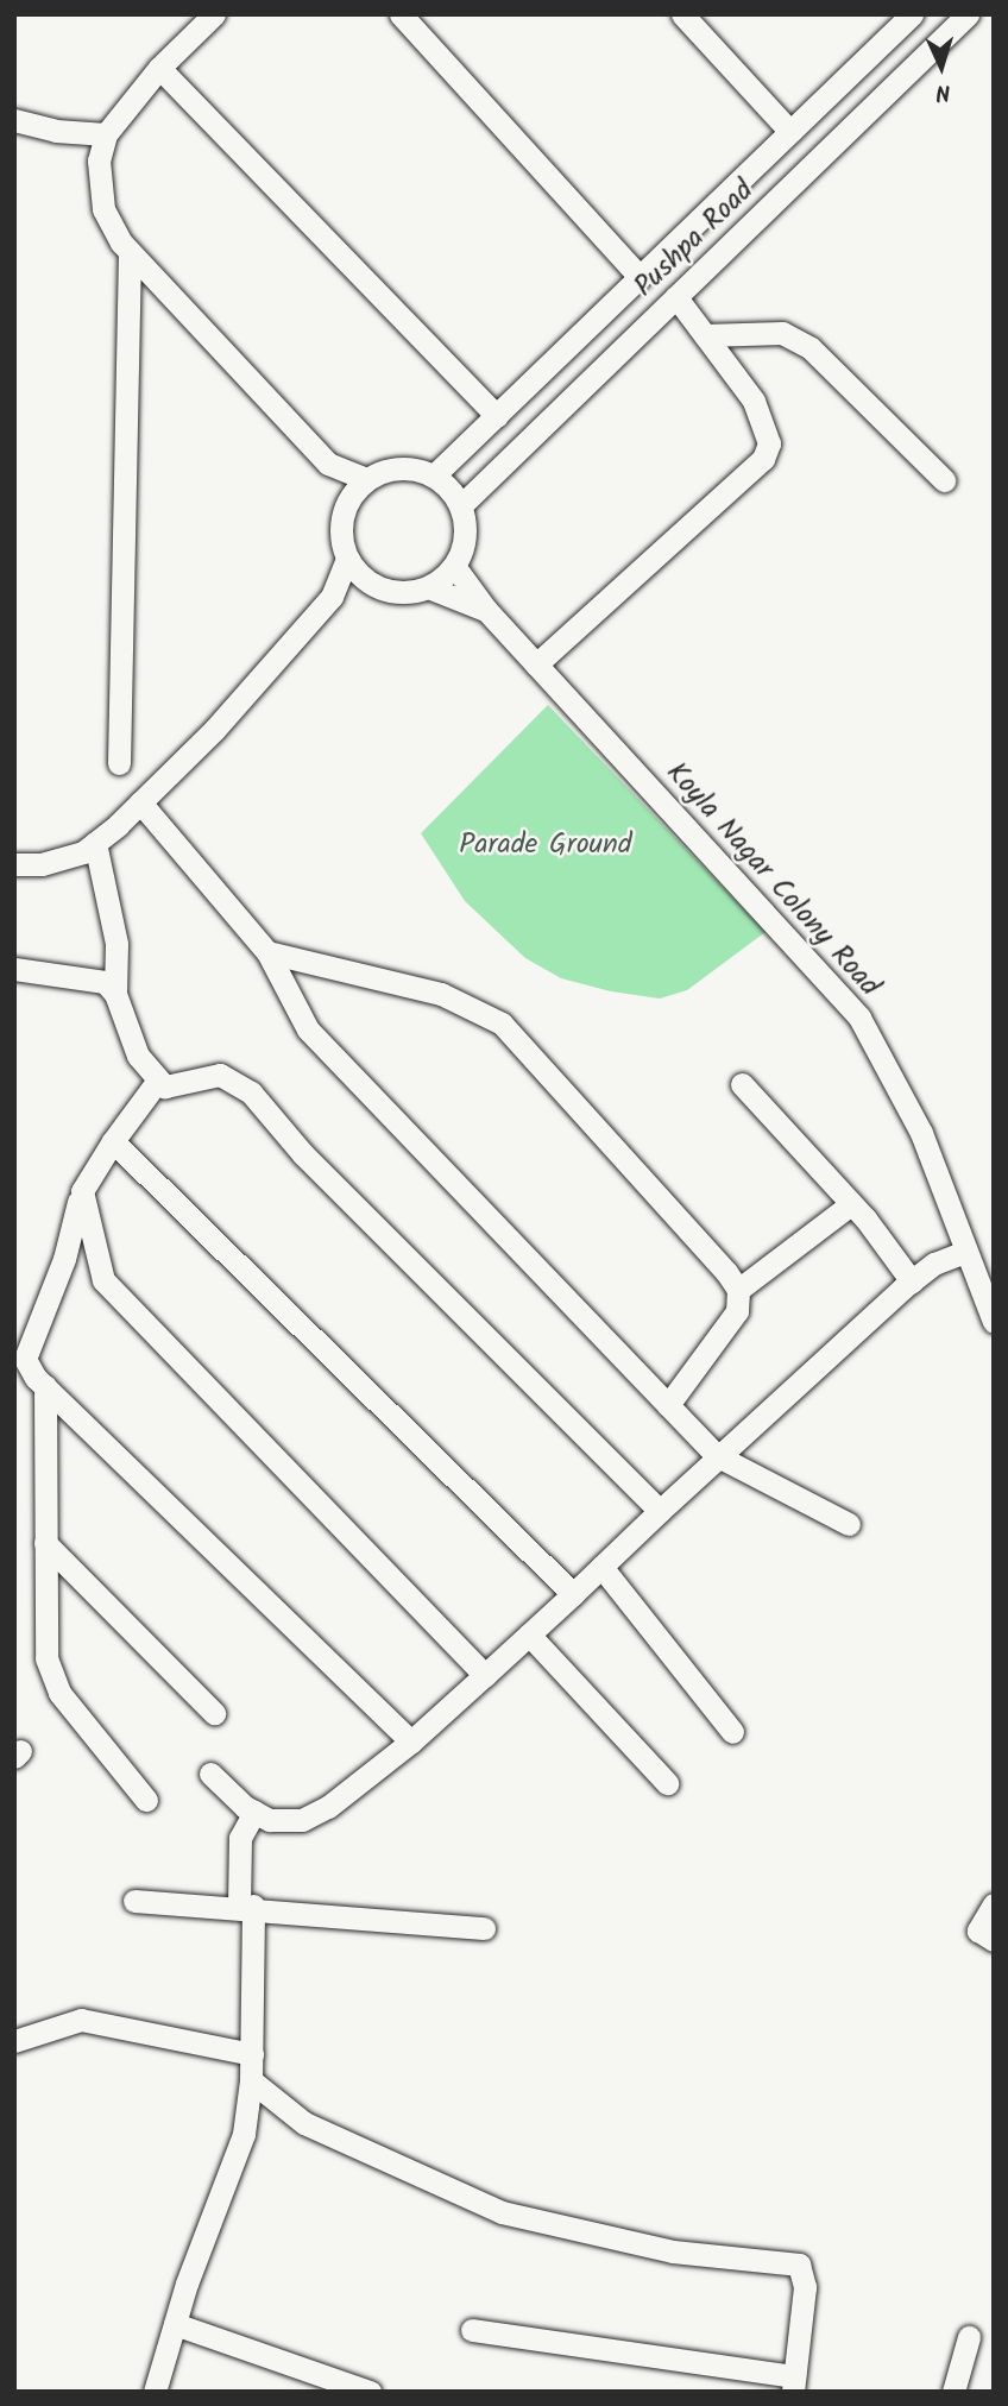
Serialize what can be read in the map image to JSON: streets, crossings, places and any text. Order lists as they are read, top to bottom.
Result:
{
  "streets": {
    "street": ["Pushpa Road", "Koyla Nagar Colony Road"]
  },
  "crossings": [
    ["Pushpa Road", "Koyla Nagar Colony Road"]
  ],
  "parks": ["Parade Ground"],
  "north": "bottom"
}
